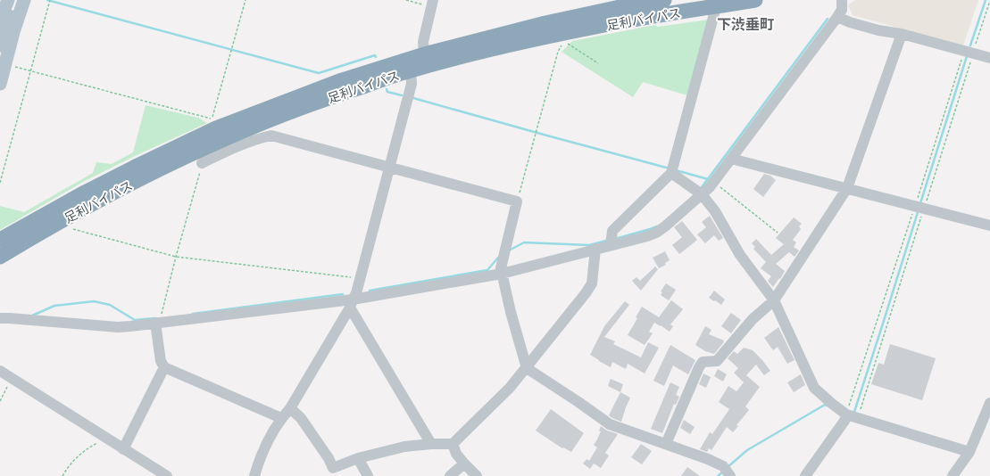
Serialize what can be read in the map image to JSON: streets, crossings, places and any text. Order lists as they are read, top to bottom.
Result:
{
  "streets": {
    "highway": ["足利バイパス"]
  },
  "districts": ["下渋垂町"]
}
